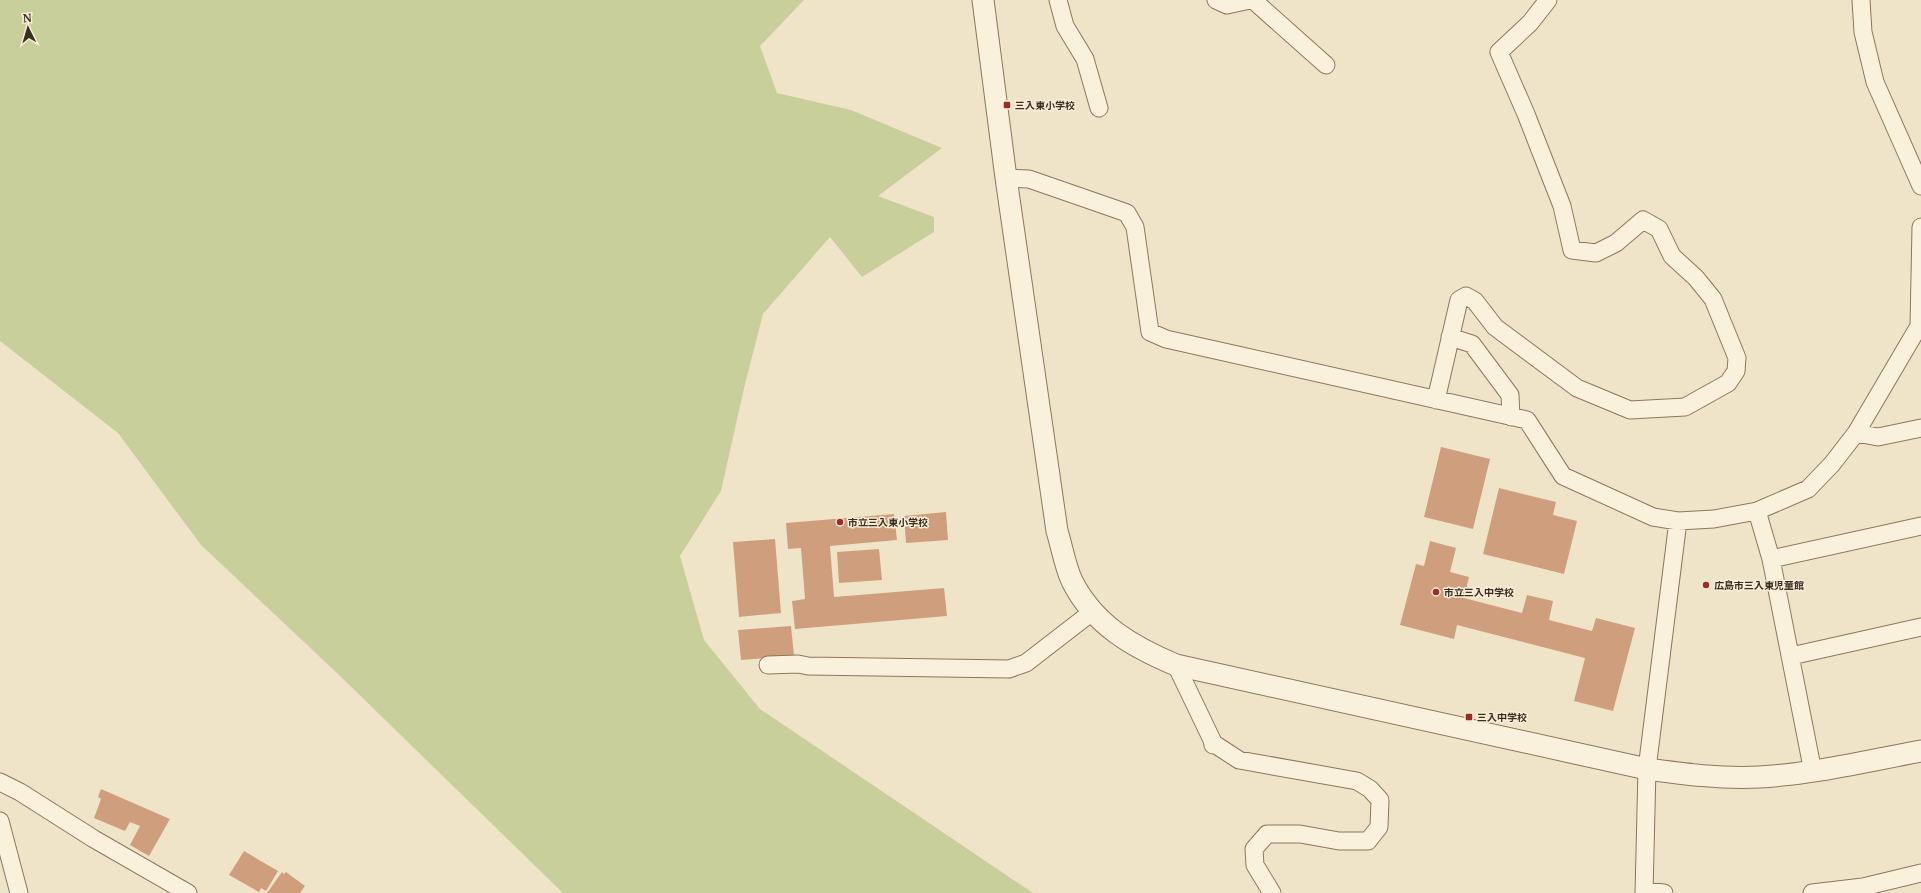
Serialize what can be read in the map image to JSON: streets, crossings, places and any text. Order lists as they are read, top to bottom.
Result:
{
  "places": {
    "transit": ["三入東小学校", "三入中学校"],
    "other": ["市立三入東小学校", "広島市三入東児童館", "市立三入中学校"]
  },
  "north": "top"
}
